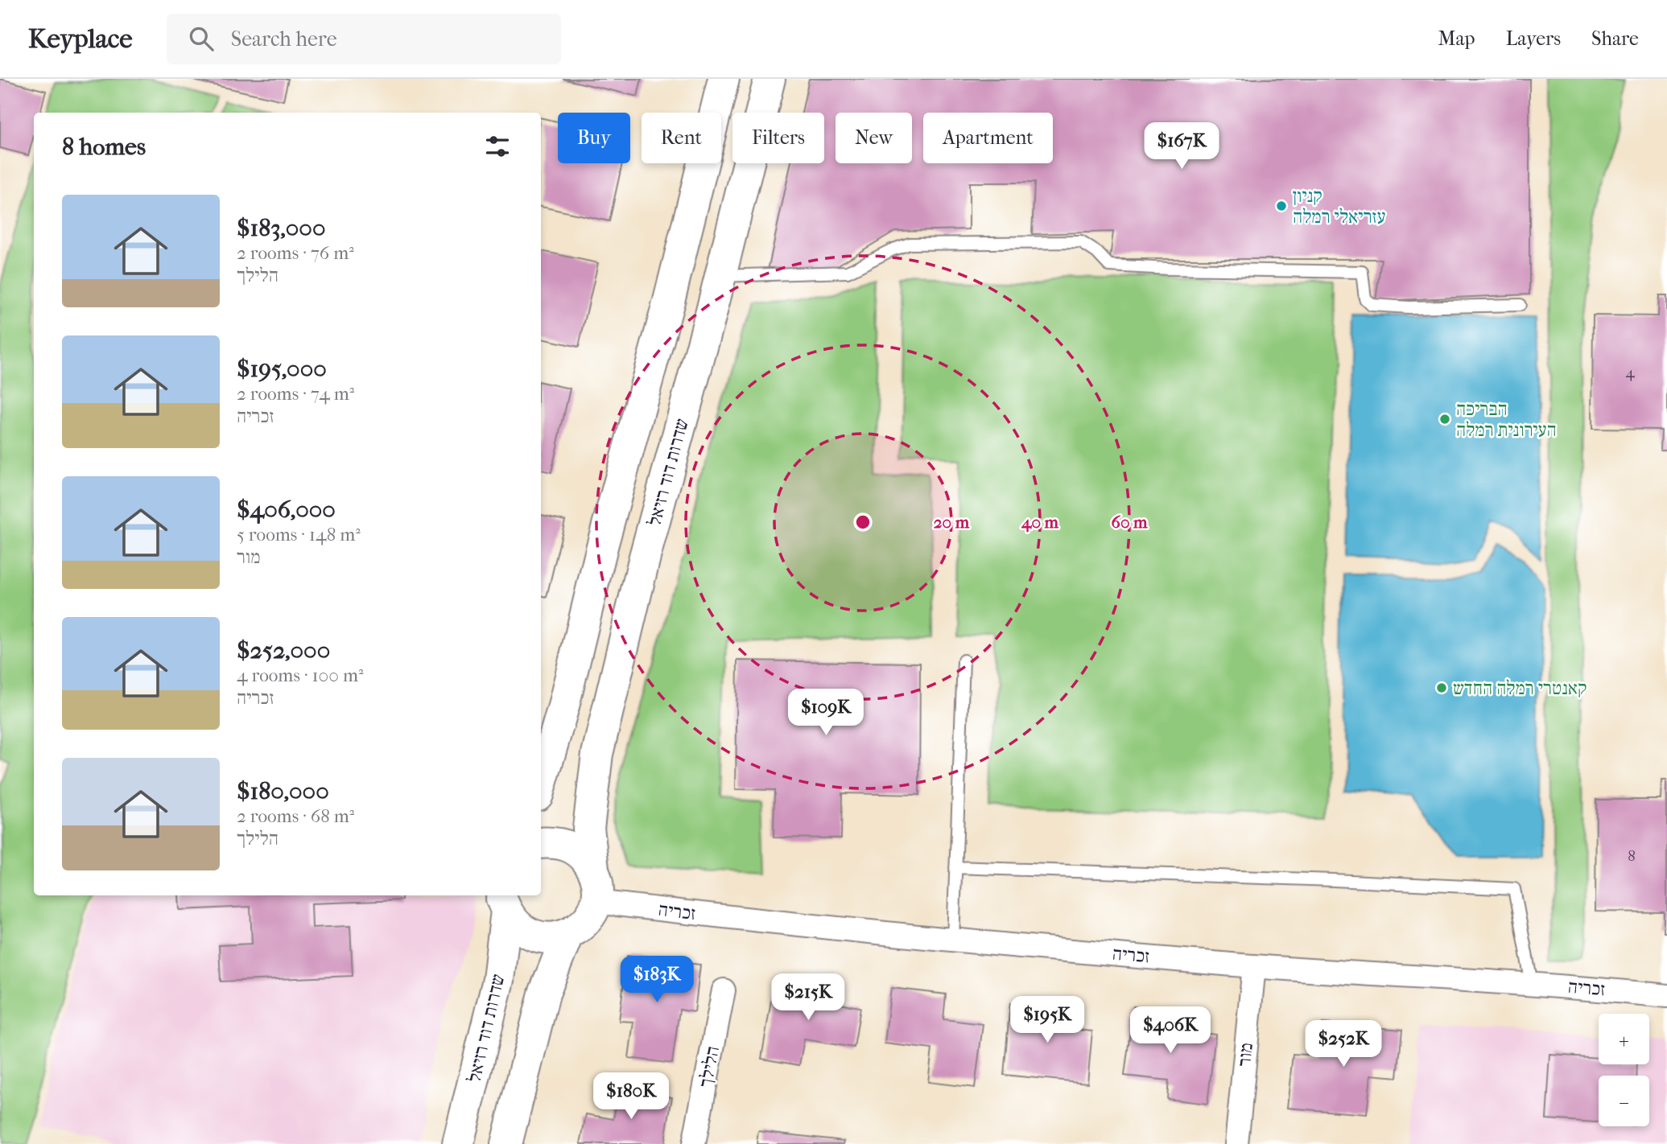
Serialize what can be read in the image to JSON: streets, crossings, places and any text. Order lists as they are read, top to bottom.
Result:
{
  "streets": {
    "main road": ["שדרות דוד רזיאל"],
    "street": ["זכריה", "מור", "הלילך"]
  },
  "crossings": [
    ["שדרות דוד רזיאל", "זכריה"],
    ["זכריה", "מור"]
  ],
  "places": ["קניון עזריאלי רמלה", "הבריכה העירונית רמלה", "קאנטרי רמלה החדש"],
  "house_numbers": ["4", "8"],
  "page": {
    "header": "Keyplace",
    "search": "Search here",
    "nav": ["Map", "Layers", "Share"],
    "chip": [
      "Buy",
      "Rent",
      "Filters",
      "New",
      "Apartment"
    ],
    "heading": "8 homes",
    "price": [
      "$167K",
      "$109K",
      "$183K",
      "$215K",
      "$195K",
      "$406K",
      "$252K",
      "$180K"
    ],
    "list": [
      {
        "name": "$183,000",
        "note": "2 rooms · 76 m² · הלילך"
      },
      {
        "name": "$195,000",
        "note": "2 rooms · 74 m² · זכריה"
      },
      {
        "name": "$406,000",
        "note": "5 rooms · 148 m² · מור"
      },
      {
        "name": "$252,000",
        "note": "4 rooms · 100 m² · זכריה"
      },
      {
        "name": "$180,000",
        "note": "2 rooms · 68 m² · הלילך"
      }
    ],
    "map_buttons": ["+", "−"]
  },
  "rings": ["20 m", "40 m", "60 m"]
}
